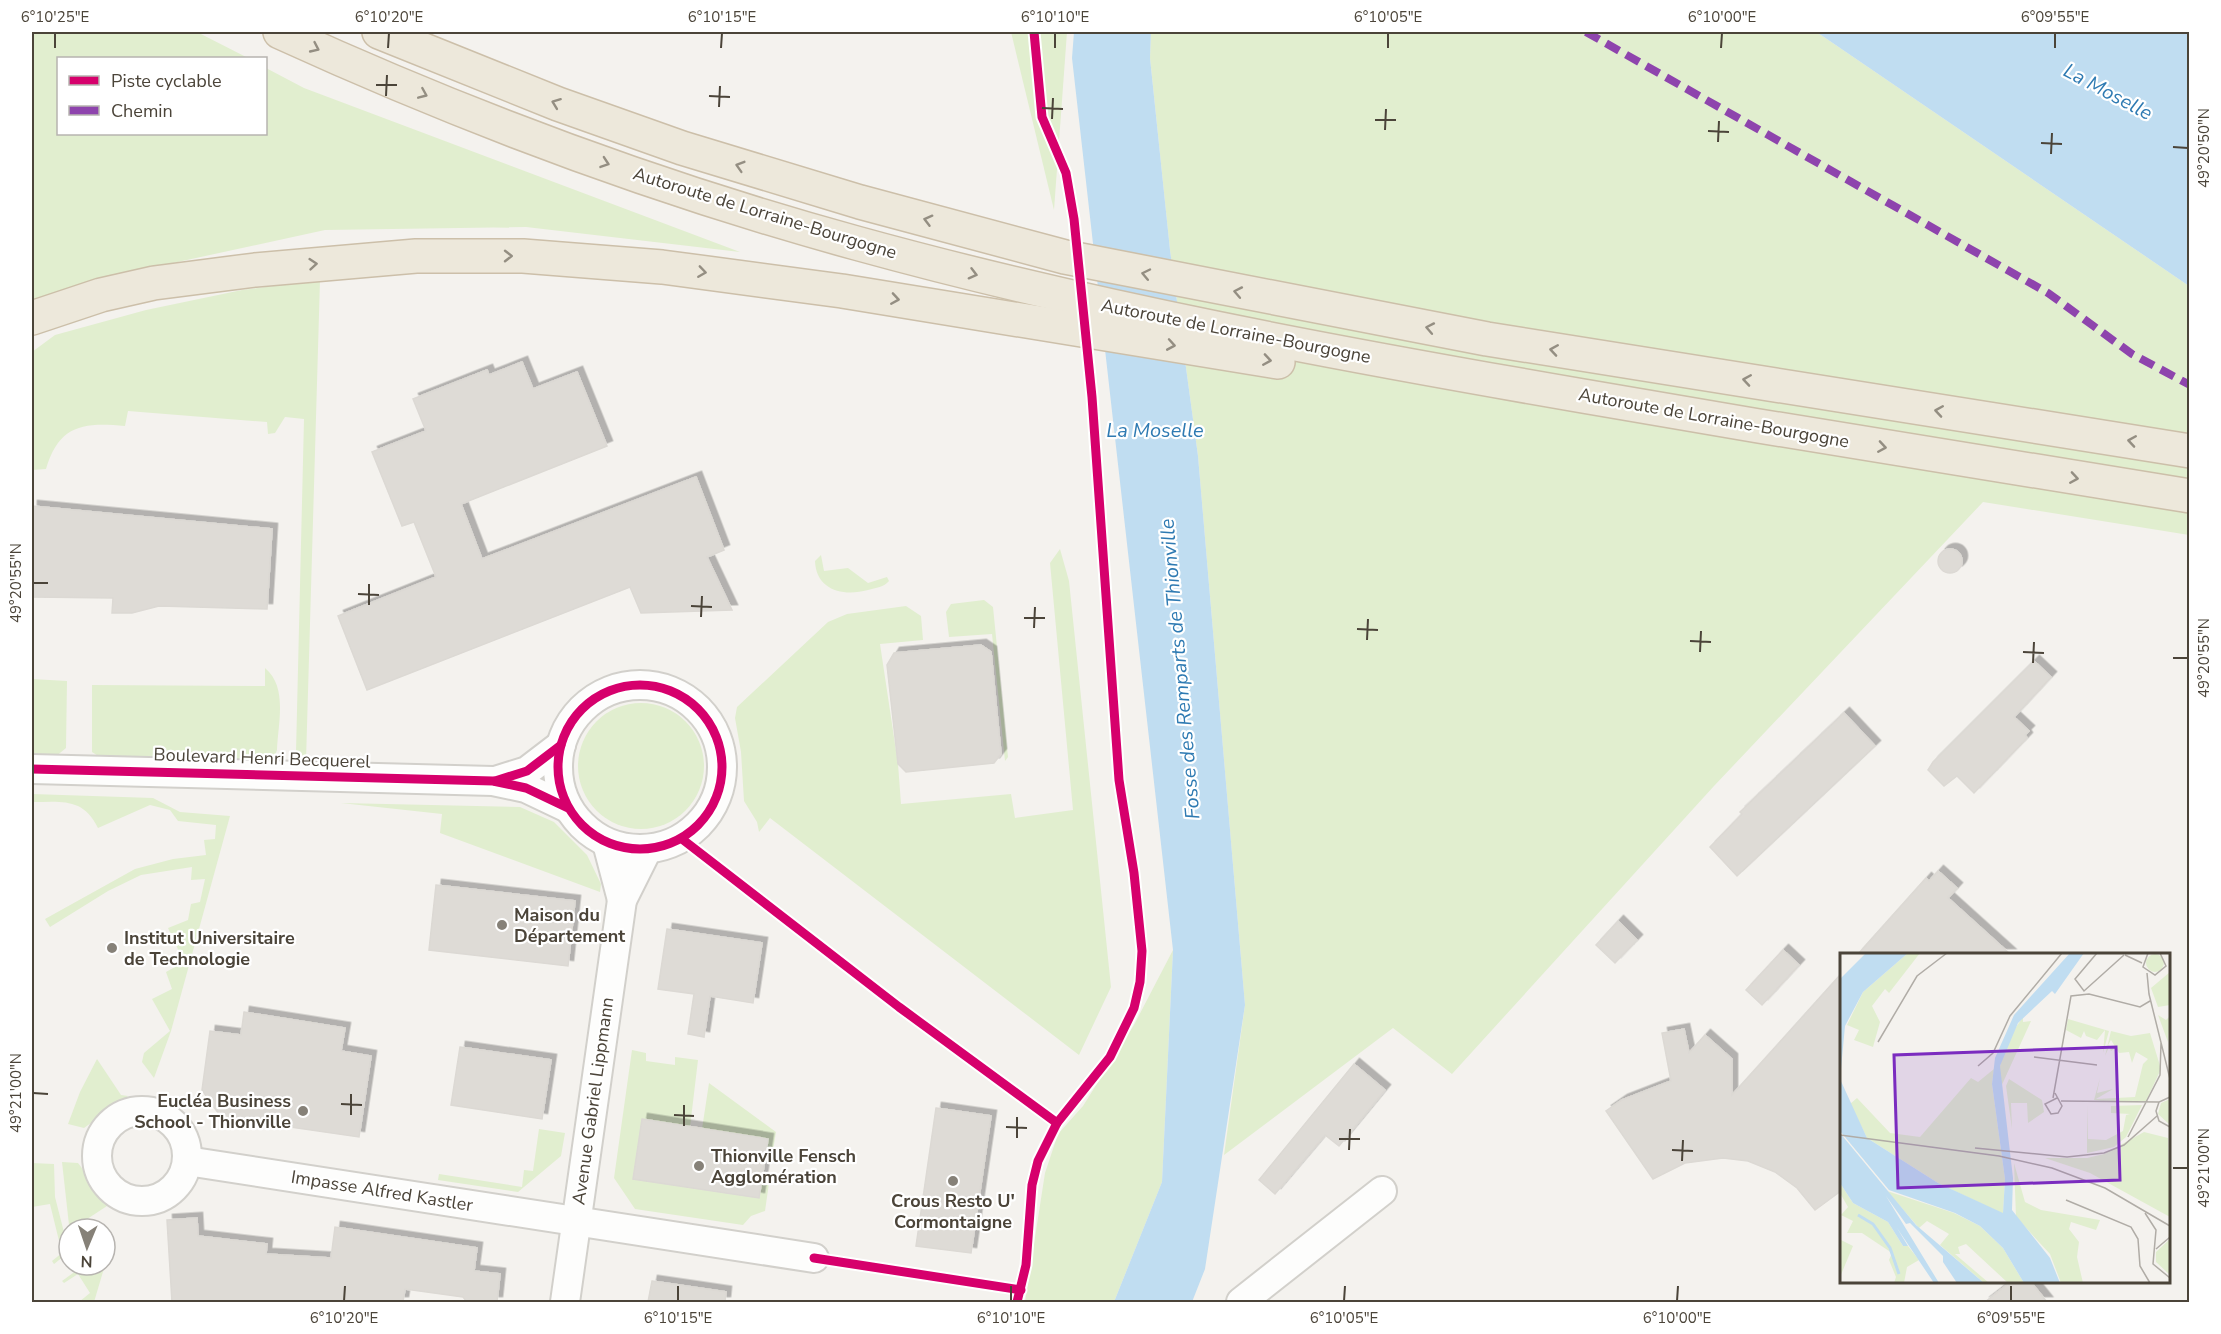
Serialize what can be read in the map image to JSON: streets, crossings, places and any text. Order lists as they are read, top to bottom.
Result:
{
  "streets": {
    "highway": ["Autoroute de Lorraine-Bourgogne"],
    "street": ["Boulevard Henri Becquerel", "Avenue Gabriel Lippmann", "Impasse Alfred Kastler"]
  },
  "crossings": [
    ["Boulevard Henri Becquerel", "Avenue Gabriel Lippmann"],
    ["Avenue Gabriel Lippmann", "Impasse Alfred Kastler"]
  ],
  "water": ["La Moselle", "Fosse des Remparts de Thionville"],
  "places": [
    "Maison du Département",
    "Institut Universitaire de Technologie",
    "Eucléa Business School - Thionville",
    "Thionville Fensch Agglomération",
    "Crous Resto U' Cormontaigne"
  ],
  "legend": ["Piste cyclable", "Chemin"],
  "north": "bottom",
  "coordinates": [
    "6°10'25\"E",
    "6°10'20\"E",
    "6°10'15\"E",
    "6°10'10\"E",
    "6°10'05\"E",
    "6°10'00\"E",
    "6°09'55\"E",
    "49°20'50\"N",
    "49°20'55\"N",
    "49°21'00\"N"
  ]
}
